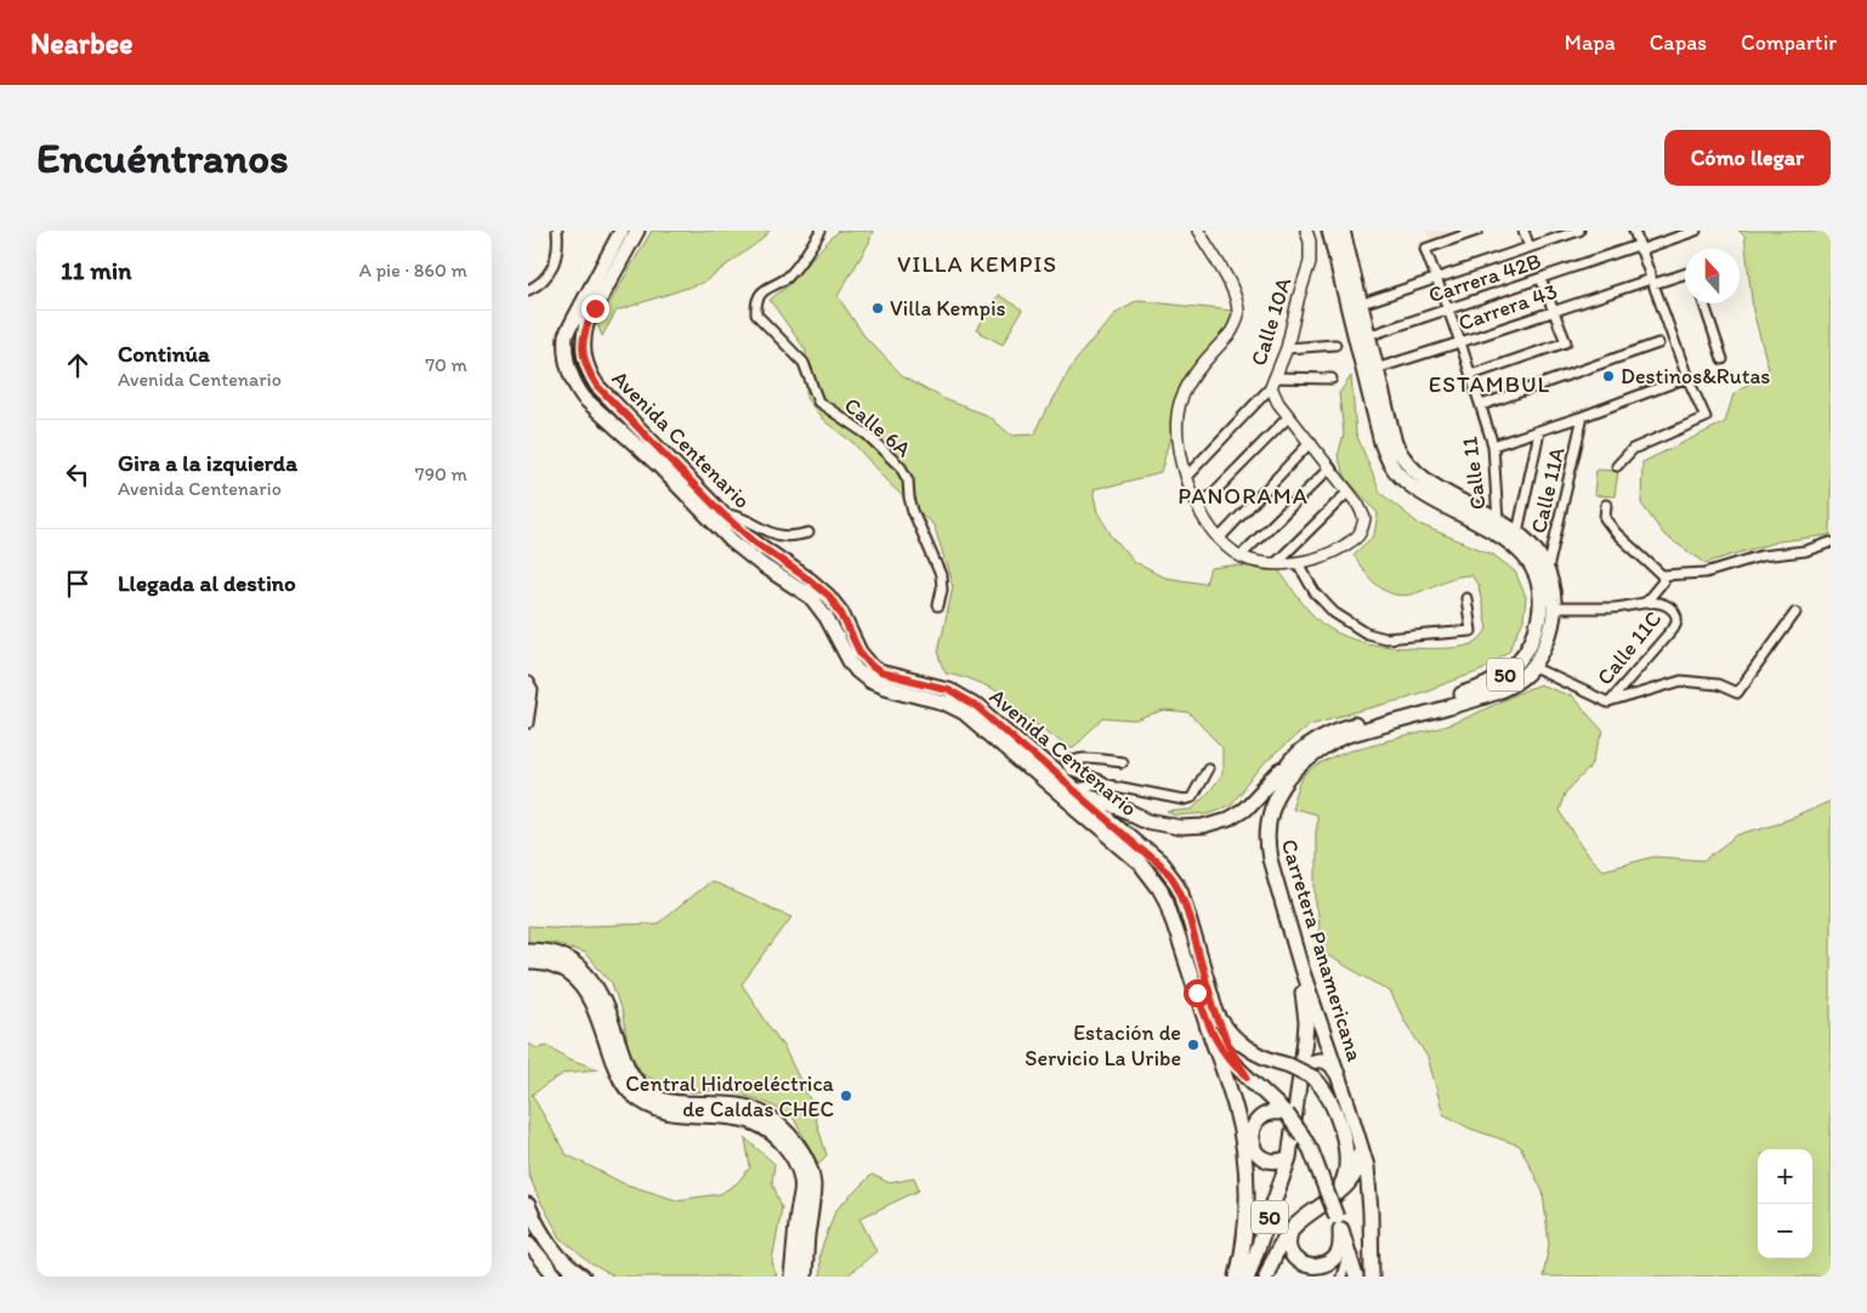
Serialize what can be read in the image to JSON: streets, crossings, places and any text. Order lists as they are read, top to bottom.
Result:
{
  "streets": {
    "main road": ["Avenida Centenario", "50", "Carretera Panamericana"],
    "street": [
      "Carrera 42B",
      "Carrera 43",
      "Calle 10A",
      "Calle 6A",
      "Calle 11",
      "Calle 11A",
      "Calle 11C"
    ]
  },
  "crossings": [
    ["Carrera 42B", "Calle 11"],
    ["Carrera 43", "Calle 11"],
    ["Carrera 43", "Carretera Panamericana"],
    ["Calle 11", "Carretera Panamericana"],
    ["Calle 11A", "Carretera Panamericana"],
    ["50", "Carretera Panamericana"]
  ],
  "districts": ["VILLA KEMPIS", "ESTAMBUL", "PANORAMA"],
  "places": [
    "Villa Kempis",
    "Destinos&Rutas",
    "Estación de Servicio La Uribe",
    "Central Hidroeléctrica de Caldas CHEC"
  ],
  "north": "top",
  "page": {
    "header": "Nearbee",
    "nav": ["Mapa", "Capas", "Compartir"],
    "buttons": "Cómo llegar",
    "title": "Encuéntranos",
    "heading": ["11 min", "A pie · 860 m"],
    "list": [
      ["Continúa", "Avenida Centenario", "70 m"],
      ["Gira a la izquierda", "Avenida Centenario", "790 m"],
      "Llegada al destino"
    ],
    "map_buttons": ["+", "−"]
  }
}
